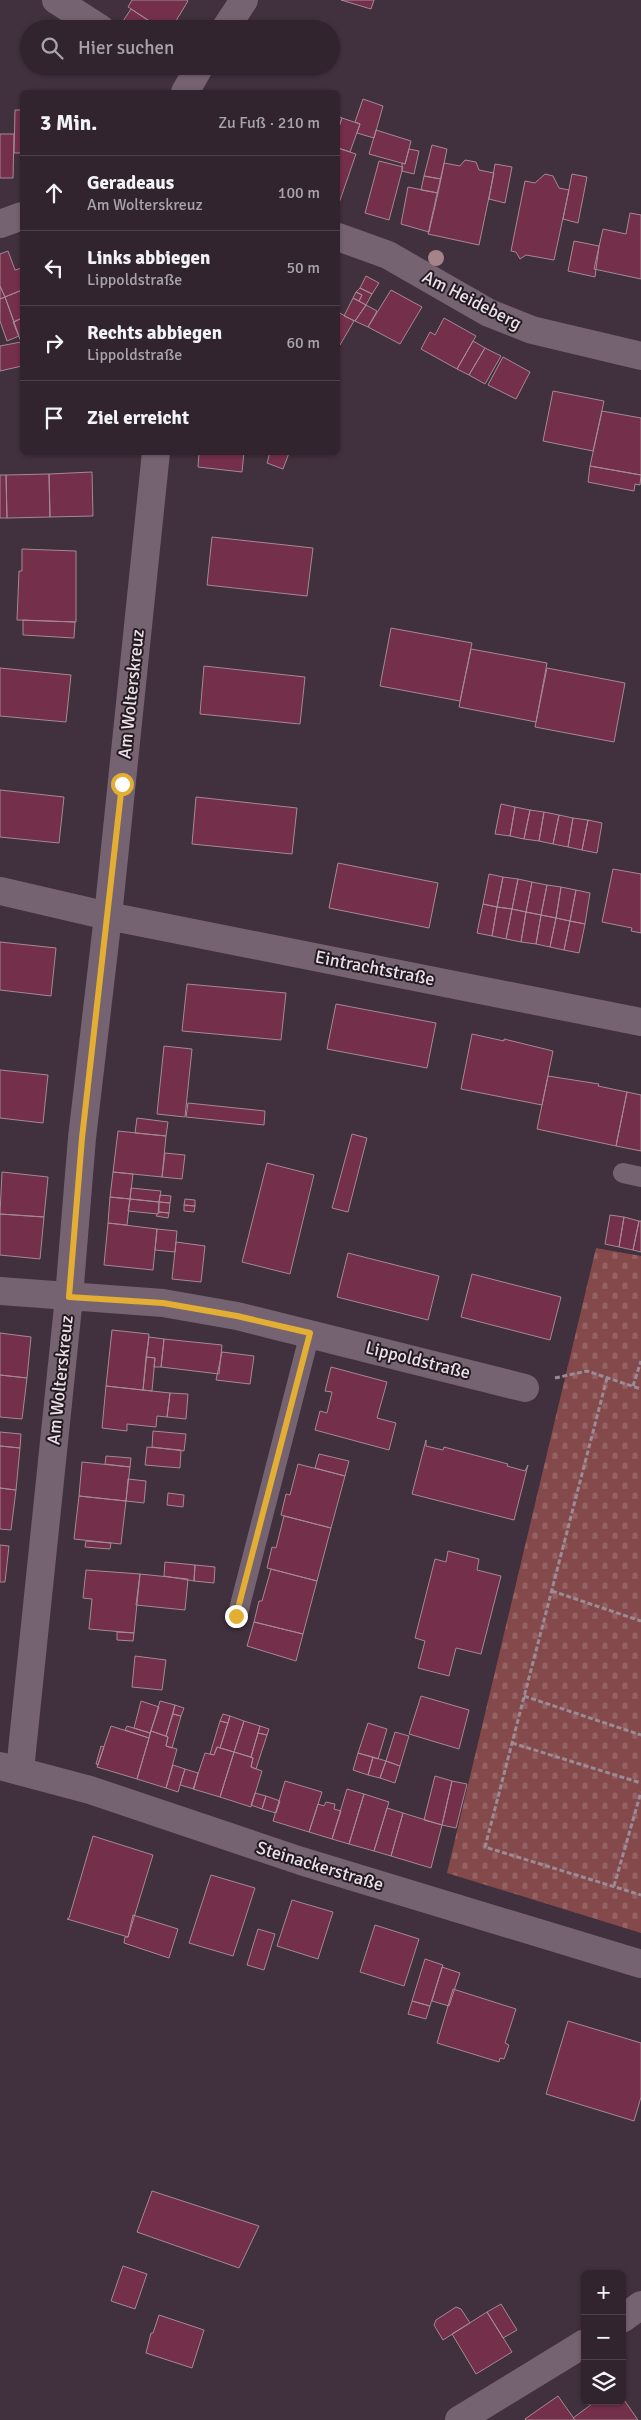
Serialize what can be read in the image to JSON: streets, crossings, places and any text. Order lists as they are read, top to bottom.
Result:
{
  "streets": {
    "street": [
      "Am Heideberg",
      "Am Wolterskreuz",
      "Eintrachtstraße",
      "Lippoldstraße",
      "Steinackerstraße"
    ]
  },
  "crossings": [
    ["Am Wolterskreuz", "Eintrachtstraße"],
    ["Am Wolterskreuz", "Lippoldstraße"],
    ["Am Wolterskreuz", "Steinackerstraße"]
  ],
  "page": {
    "search": "Hier suchen",
    "heading": ["3 Min.", "Zu Fuß · 210 m"],
    "list": [
      ["Geradeaus", "Am Wolterskreuz", "100 m"],
      ["Links abbiegen", "Lippoldstraße", "50 m"],
      ["Rechts abbiegen", "Lippoldstraße", "60 m"],
      "Ziel erreicht"
    ],
    "map_buttons": ["+", "−"]
  }
}
